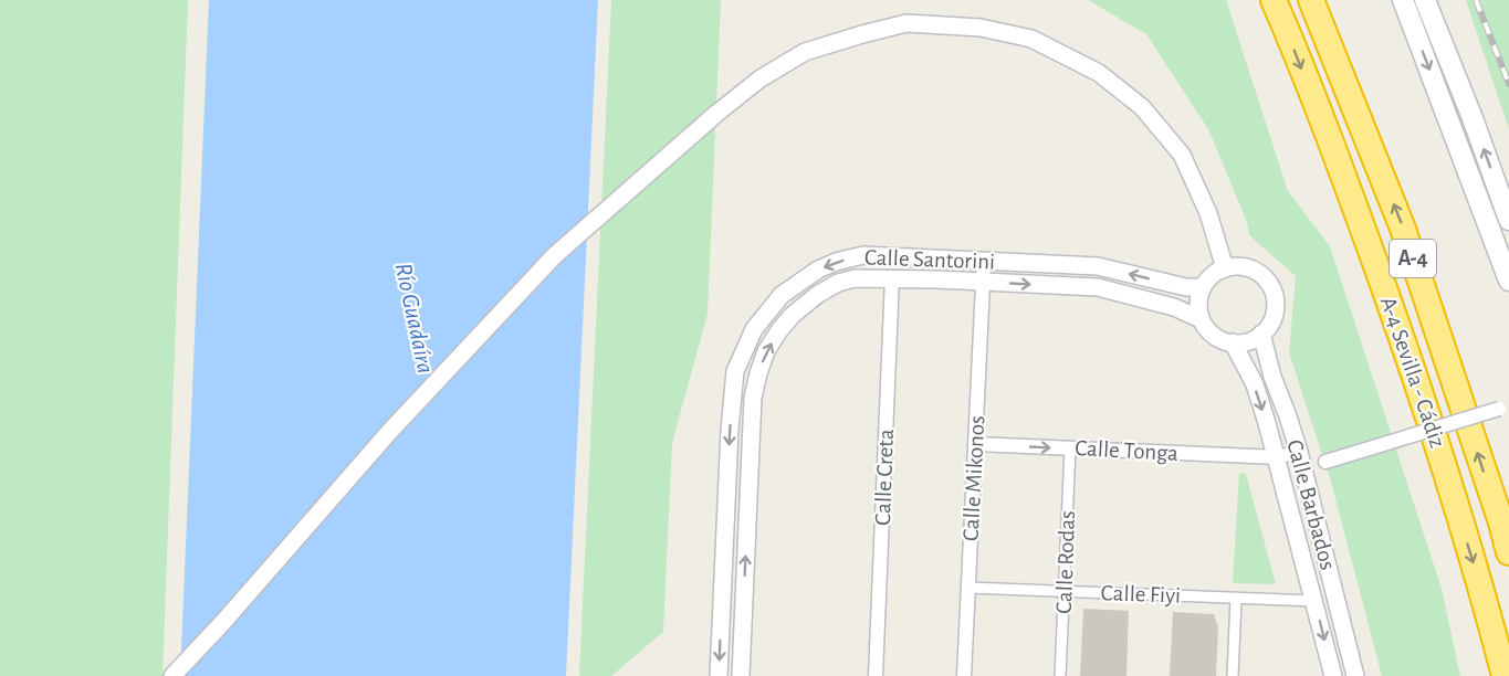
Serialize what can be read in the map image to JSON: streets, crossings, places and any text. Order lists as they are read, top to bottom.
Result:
{
  "streets": {
    "highway": ["A-4", "A-4 Sevilla - Cádiz"],
    "street": [
      "Calle Santorini",
      "Calle Tonga",
      "Calle Creta",
      "Calle Mikonos",
      "Calle Barbados",
      "Calle Rodas",
      "Calle Fiyi"
    ]
  },
  "crossings": [
    ["Calle Santorini", "Calle Creta"],
    ["Calle Santorini", "Calle Mikonos"],
    ["Calle Santorini", "Calle Barbados"],
    ["Calle Tonga", "Calle Mikonos"],
    ["Calle Tonga", "Calle Barbados"],
    ["Calle Tonga", "Calle Rodas"],
    ["Calle Mikonos", "Calle Fiyi"],
    ["Calle Barbados", "Calle Fiyi"],
    ["Calle Rodas", "Calle Fiyi"]
  ],
  "water": ["Río Guadaíra"]
}
